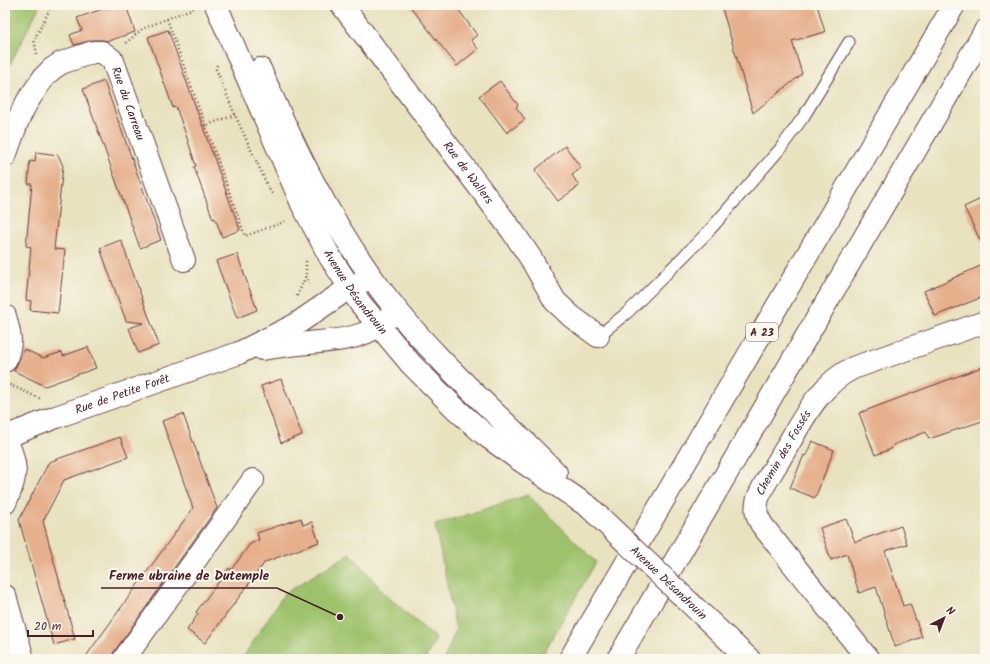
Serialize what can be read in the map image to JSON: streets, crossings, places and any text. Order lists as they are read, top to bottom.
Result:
{
  "streets": {
    "main road": [
      "Rue du Carreau",
      "Rue de Wallers",
      "Avenue Désandrouin",
      "A 23",
      "Rue de Petite Forêt",
      "Chemin des Fossés"
    ]
  },
  "crossings": [
    ["Avenue Désandrouin", "Rue de Petite Forêt"]
  ],
  "places": ["Ferme ubraine de Dutemple"],
  "scale_bar": "20 m",
  "north": "top right"
}
